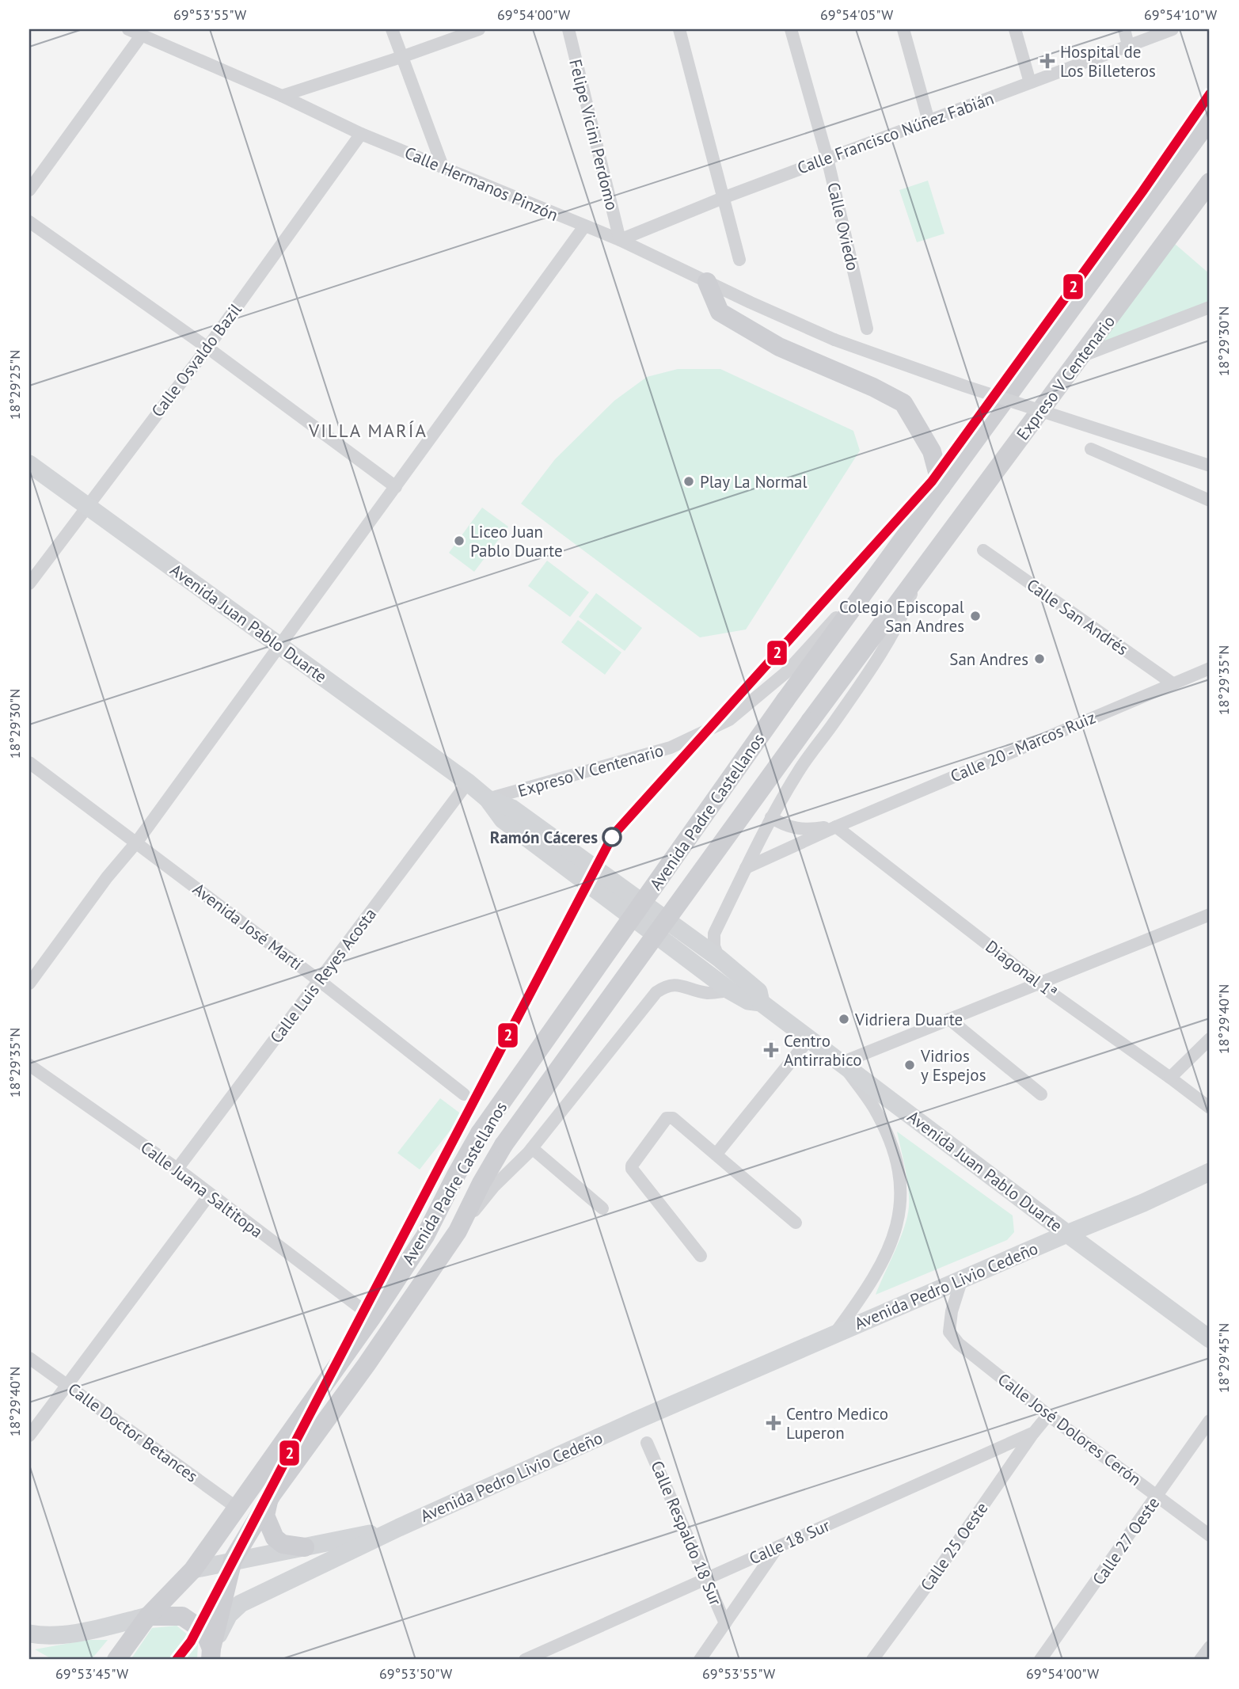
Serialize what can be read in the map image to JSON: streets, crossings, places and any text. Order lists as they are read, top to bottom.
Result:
{
  "streets": {
    "main road": [
      "Expreso V Centenario",
      "Avenida Juan Pablo Duarte",
      "Avenida Padre Castellanos",
      "Avenida Pedro Livio Cedeño"
    ],
    "street": [
      "Calle Francisco Núñez Fabián",
      "Felipe Vicini Perdomo",
      "Calle Hermanos Pinzón",
      "Calle Oviedo",
      "Calle Osvaldo Bazil",
      "Calle San Andrés",
      "Calle 20 - Marcos Ruiz",
      "Avenida José Martí",
      "Diagonal 1ª",
      "Calle Luis Reyes Acosta",
      "Calle Juana Saltitopa",
      "Calle José Dolores Cerón",
      "Calle Doctor Betances",
      "Calle Respaldo 18 Sur",
      "Calle 27 Oeste",
      "Calle 18 Sur",
      "Calle 25 Oeste"
    ]
  },
  "crossings": [
    ["Calle Francisco Núñez Fabián", "Felipe Vicini Perdomo"],
    ["Calle Francisco Núñez Fabián", "Calle Hermanos Pinzón"],
    ["Calle Francisco Núñez Fabián", "Calle Oviedo"],
    ["Felipe Vicini Perdomo", "Calle Hermanos Pinzón"],
    ["Calle Hermanos Pinzón", "Calle Osvaldo Bazil"],
    ["Calle Osvaldo Bazil", "Avenida Juan Pablo Duarte"],
    ["Expreso V Centenario", "Avenida Juan Pablo Duarte"],
    ["Expreso V Centenario", "Calle 20 - Marcos Ruiz"],
    ["Expreso V Centenario", "Avenida Padre Castellanos"],
    ["Calle San Andrés", "Calle 20 - Marcos Ruiz"],
    ["Avenida Juan Pablo Duarte", "Calle Luis Reyes Acosta"],
    ["Avenida Juan Pablo Duarte", "Avenida Pedro Livio Cedeño"],
    ["Calle 20 - Marcos Ruiz", "Diagonal 1ª"],
    ["Avenida Padre Castellanos", "Calle Juana Saltitopa"],
    ["Avenida Padre Castellanos", "Avenida Pedro Livio Cedeño"],
    ["Avenida Padre Castellanos", "Calle Doctor Betances"],
    ["Avenida José Martí", "Calle Luis Reyes Acosta"],
    ["Calle Luis Reyes Acosta", "Calle Juana Saltitopa"],
    ["Avenida Pedro Livio Cedeño", "Calle José Dolores Cerón"],
    ["Calle José Dolores Cerón", "Calle 27 Oeste"],
    ["Calle José Dolores Cerón", "Calle 18 Sur"],
    ["Calle Respaldo 18 Sur", "Calle 18 Sur"],
    ["Calle 18 Sur", "Calle 25 Oeste"]
  ],
  "districts": ["VILLA MARÍA"],
  "places": {
    "health": ["Hospital de Los Billeteros", "Centro Antirrabico", "Centro Medico Luperon"],
    "other": [
      "Play La Normal",
      "Liceo Juan Pablo Duarte",
      "Colegio Episcopal San Andres",
      "San Andres",
      "Ramón Cáceres",
      "Vidriera Duarte",
      "Vidrios y Espejos"
    ]
  },
  "lines": ["transit line 2"],
  "coordinates": [
    "69°53'55\"W",
    "69°54'00\"W",
    "69°54'05\"W",
    "69°54'10\"W",
    "18°29'30\"N",
    "18°29'25\"N",
    "18°29'35\"N",
    "18°29'40\"N",
    "18°29'45\"N",
    "69°53'45\"W",
    "69°53'50\"W"
  ]
}
